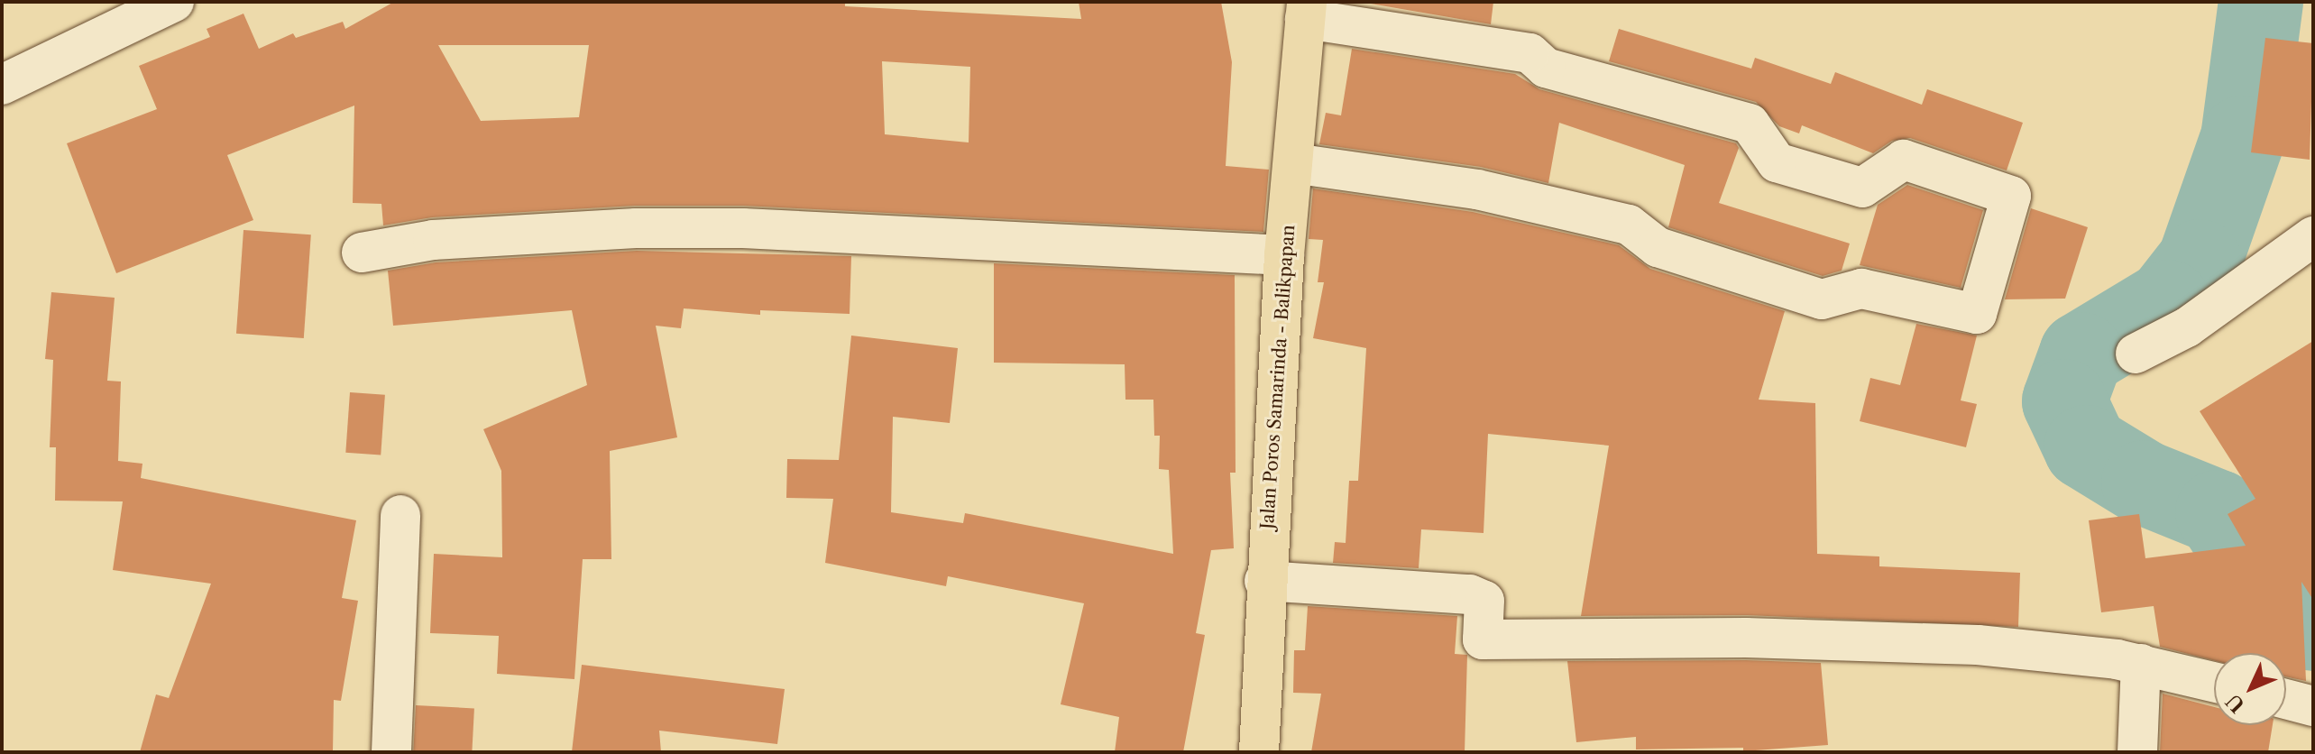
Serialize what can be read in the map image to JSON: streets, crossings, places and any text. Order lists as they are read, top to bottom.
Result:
{
  "streets": {
    "highway": ["Jalan Poros Samarinda - Balikpapan"]
  },
  "north": "bottom left"
}
